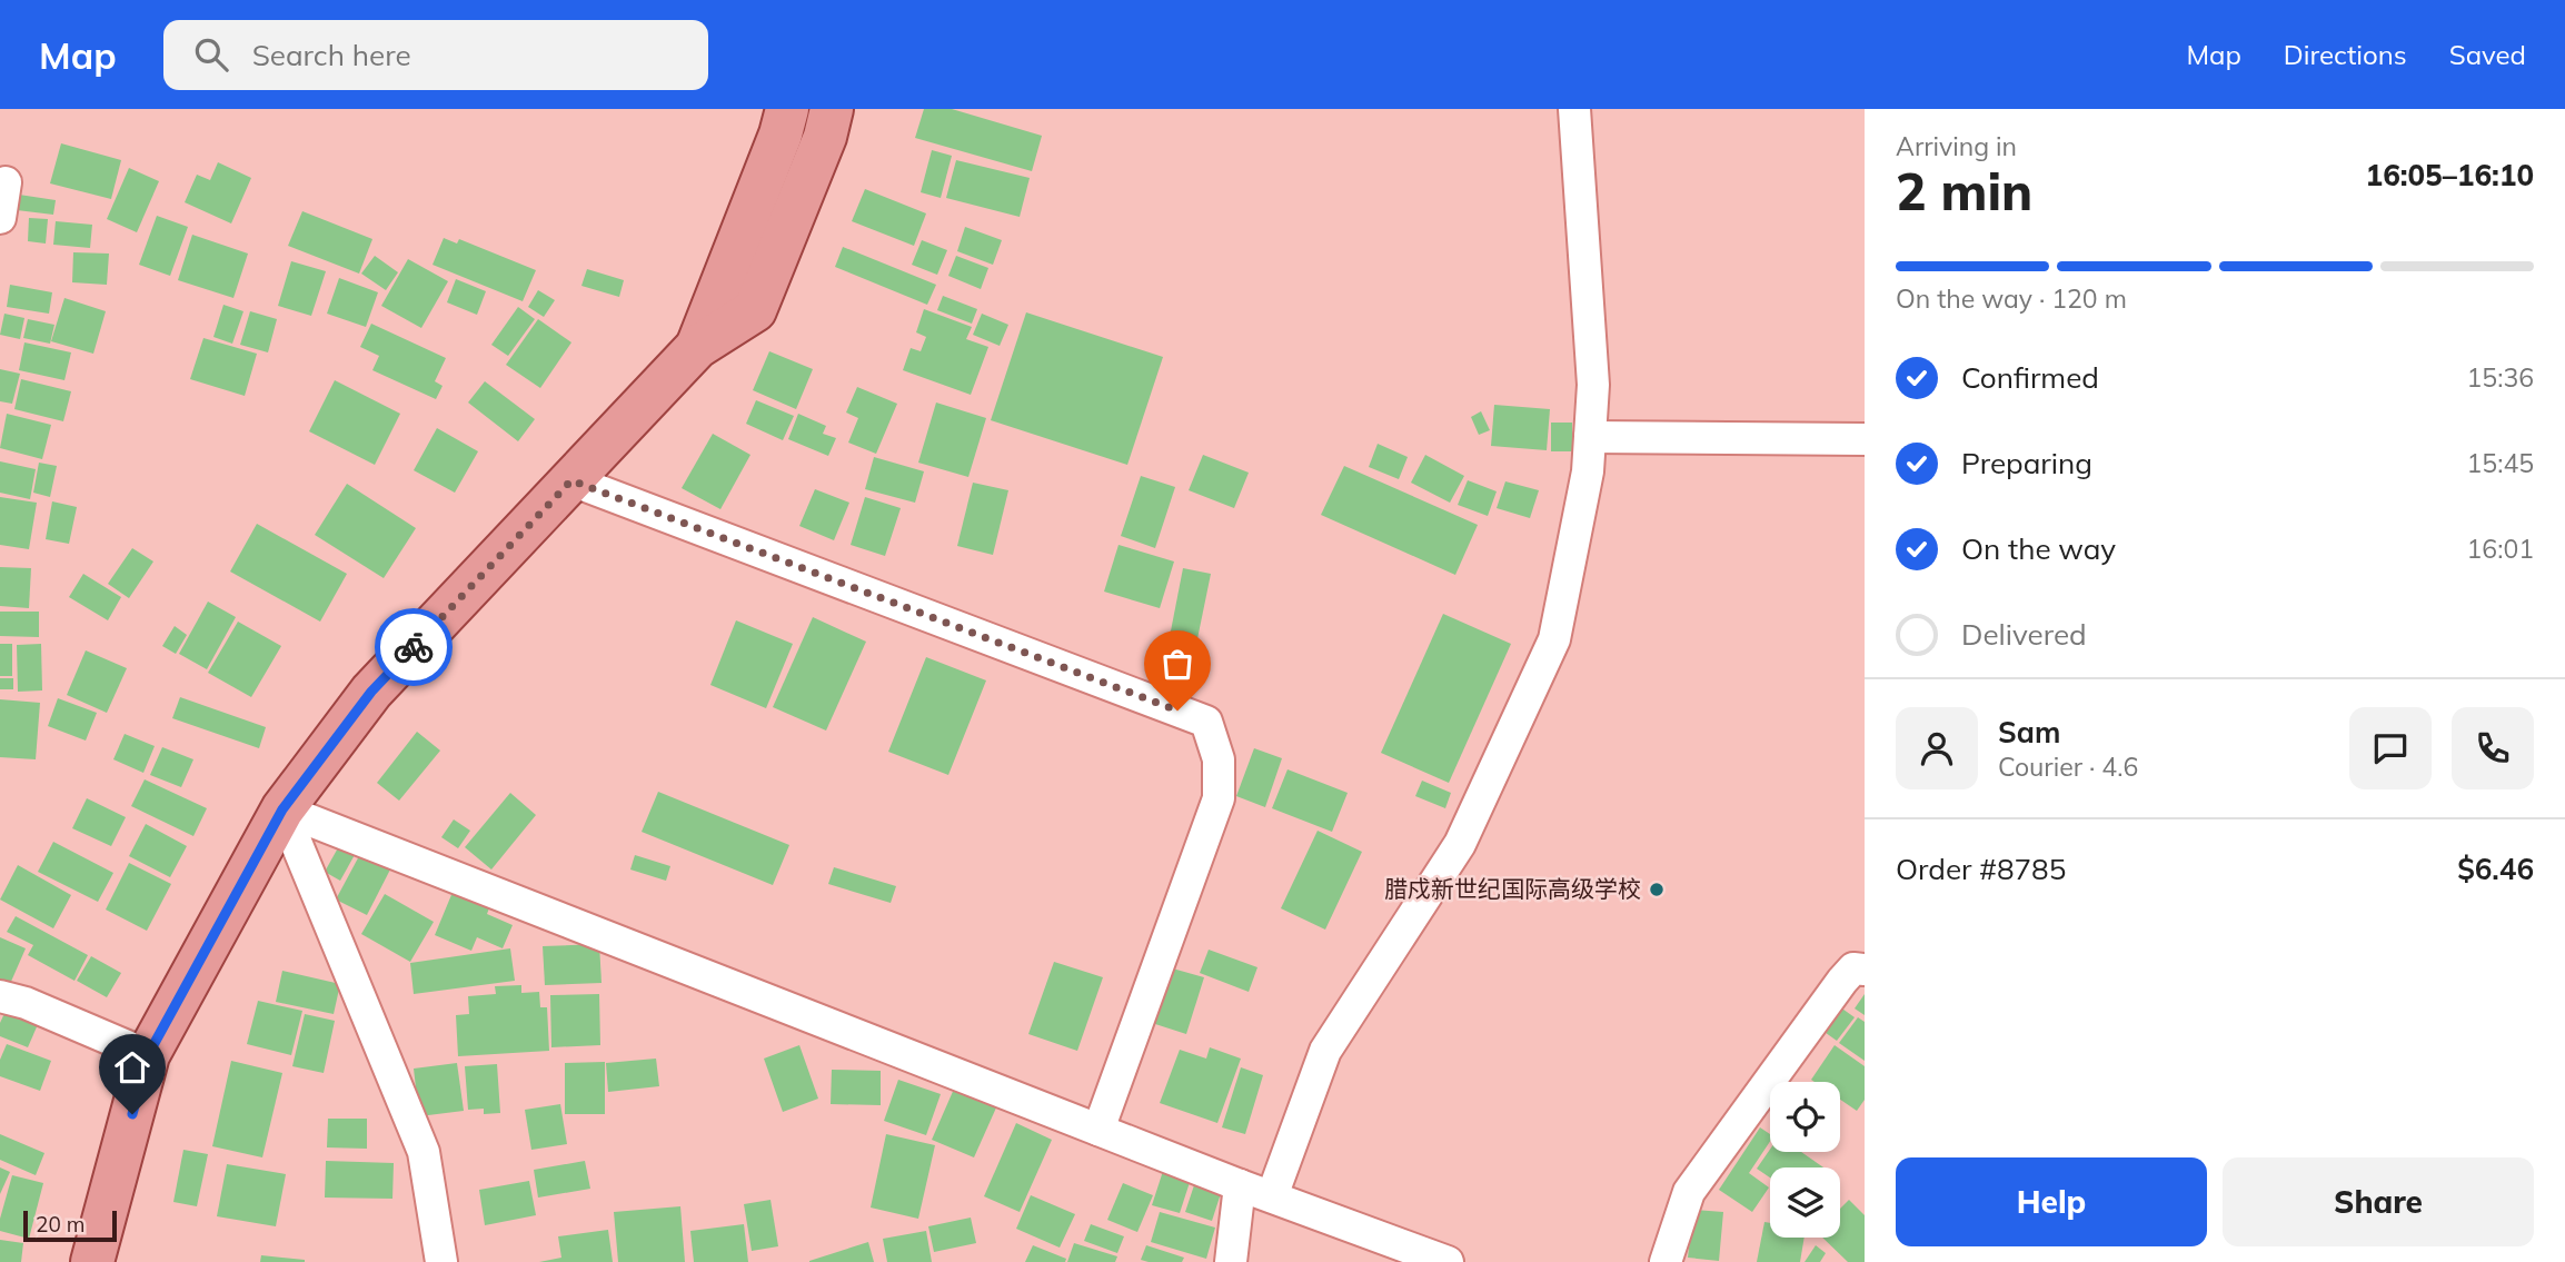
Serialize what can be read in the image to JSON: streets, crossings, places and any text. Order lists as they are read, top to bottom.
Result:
{
  "places": ["腊戍新世纪国际高级学校"],
  "scale_bar": "20 m",
  "page": {
    "header": "Map",
    "search": "Search here",
    "nav": ["Map", "Directions", "Saved"],
    "heading": ["2 min", "Arriving in", "16:05–16:10"],
    "panel": [
      "Sam",
      "Courier · 4.6",
      "Order #8785",
      "$6.46"
    ],
    "bar": "On the way · 120 m",
    "list": [
      ["Confirmed", "15:36"],
      ["Preparing", "15:45"],
      ["On the way", "16:01"],
      "Delivered"
    ],
    "buttons": ["Help", "Share"],
    "scale": "20 m"
  }
}
